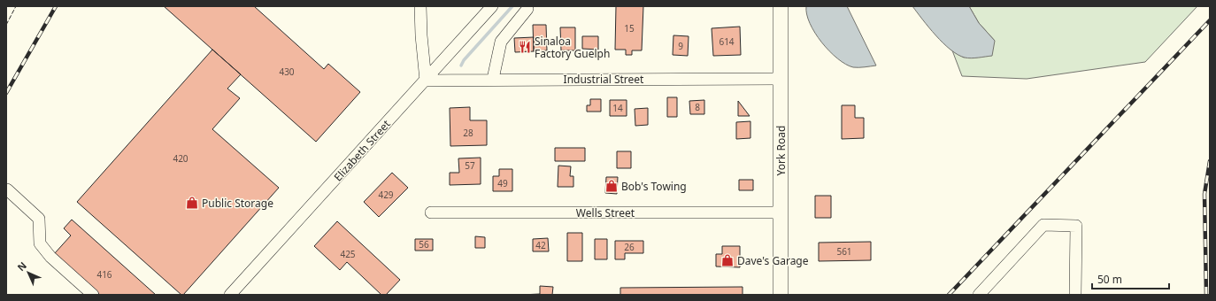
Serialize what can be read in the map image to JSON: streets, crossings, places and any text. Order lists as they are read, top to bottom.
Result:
{
  "streets": {
    "main road": ["York Road"],
    "street": ["Industrial Street", "Elizabeth Street", "Wells Street"]
  },
  "crossings": [
    ["Industrial Street", "Elizabeth Street"],
    ["Industrial Street", "York Road"],
    ["York Road", "Wells Street"]
  ],
  "places": {
    "restaurant": ["Sinaloa Factory Guelph"],
    "shop": ["Bob's Towing", "Public Storage", "Dave's Garage"]
  },
  "house_numbers": [
    "15",
    "614",
    "9",
    "430",
    "8",
    "14",
    "28",
    "420",
    "57",
    "49",
    "429",
    "56",
    "42",
    "26",
    "561",
    "425",
    "416"
  ],
  "scale_bar": "50 m",
  "north": "top left"
}
